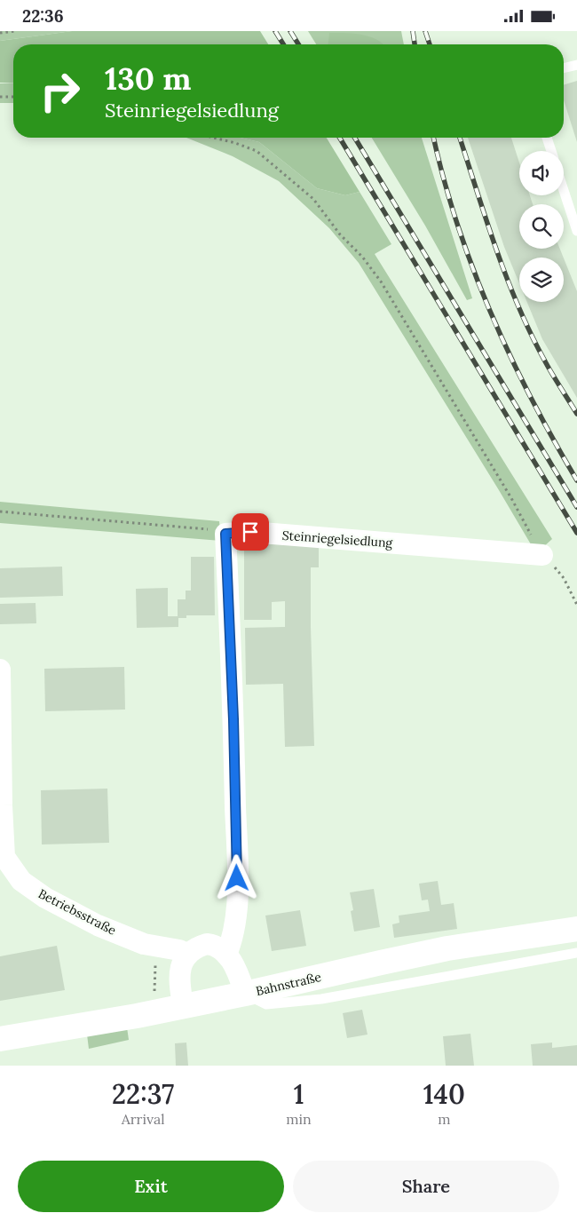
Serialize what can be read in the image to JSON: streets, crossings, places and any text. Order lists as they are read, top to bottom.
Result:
{
  "streets": {
    "main road": ["Bahnstraße"],
    "street": ["Steinriegelsiedlung", "Betriebsstraße"]
  },
  "page": {
    "status": "22:36",
    "turn": ["130 m", "Steinriegelsiedlung"],
    "eta": [
      "22:37",
      "Arrival",
      "1",
      "min",
      "140",
      "m"
    ],
    "buttons": ["Exit", "Share"]
  }
}
